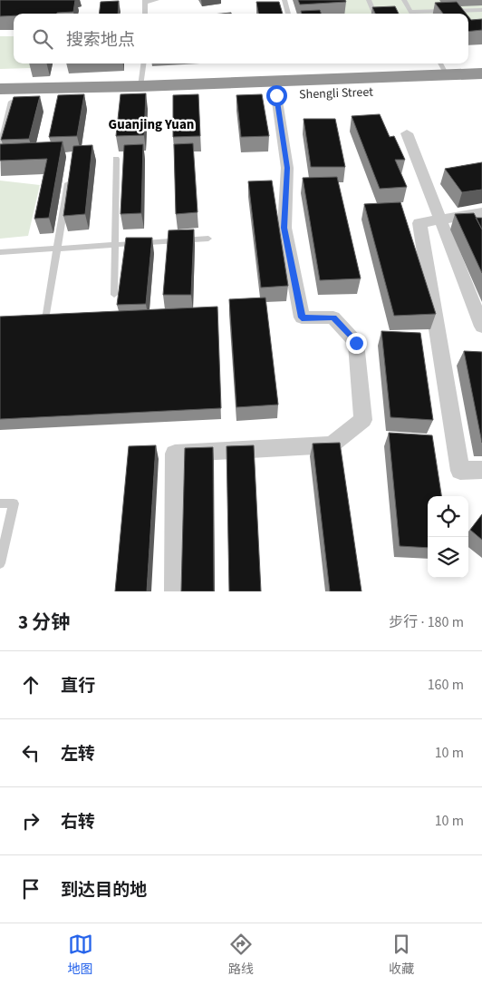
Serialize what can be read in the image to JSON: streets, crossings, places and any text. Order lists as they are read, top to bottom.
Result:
{
  "streets": {
    "highway": ["Shengli Street"]
  },
  "districts": ["Guanjing Yuan"],
  "page": {
    "search": "搜索地点",
    "heading": ["3 分钟", "步行 · 180 m"],
    "list": [
      ["直行", "160 m"],
      ["左转", "10 m"],
      ["右转", "10 m"],
      "到达目的地"
    ],
    "nav": ["地图", "路线", "收藏"]
  }
}
